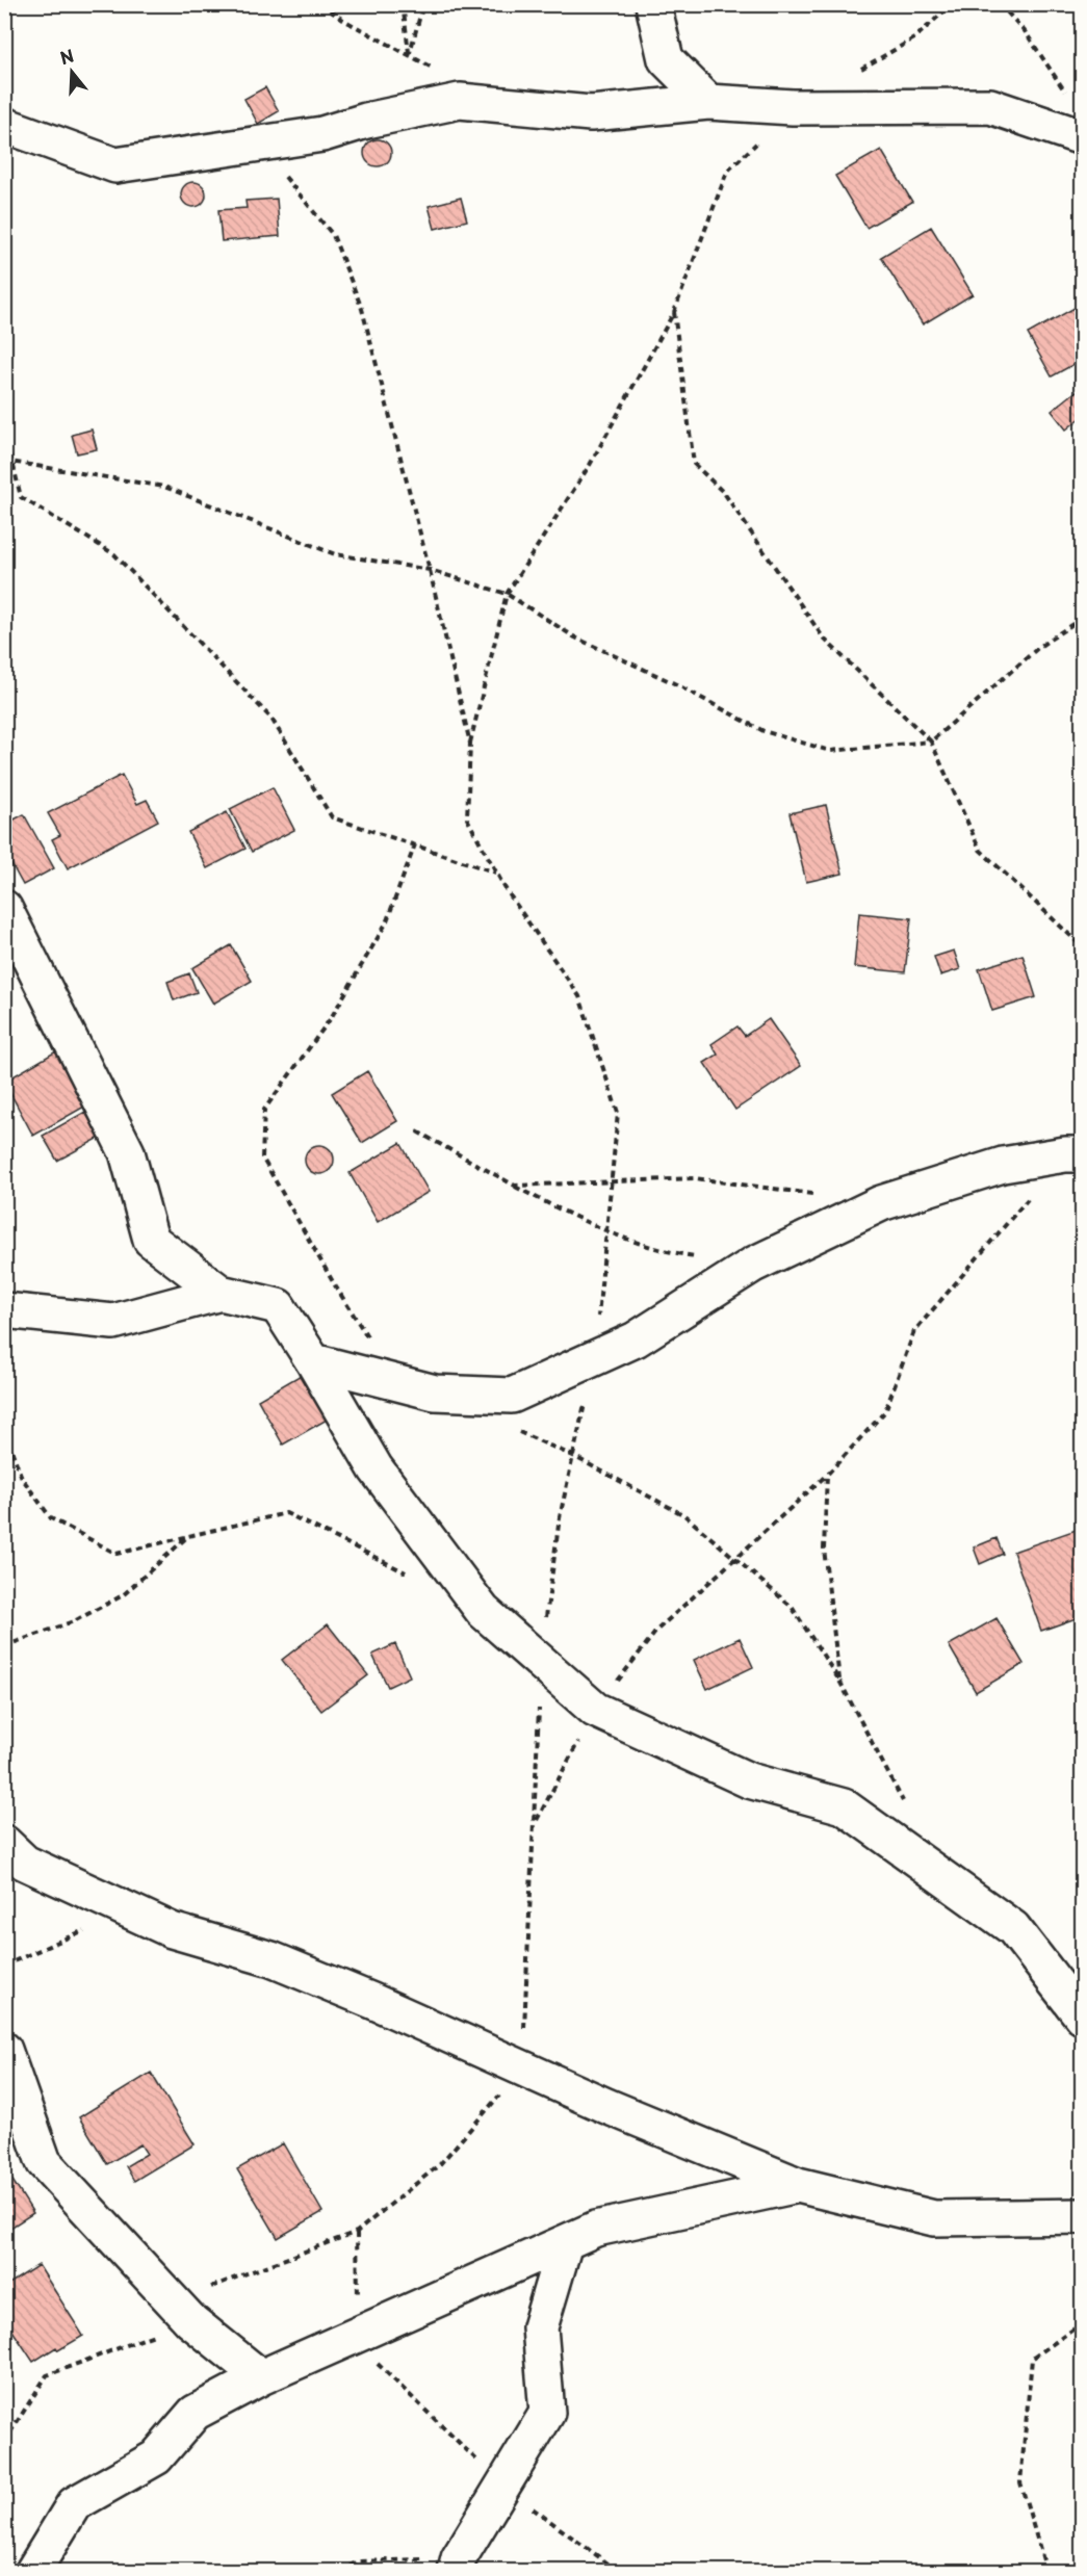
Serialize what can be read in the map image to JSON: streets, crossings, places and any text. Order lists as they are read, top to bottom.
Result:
{
  "north": "top"
}
